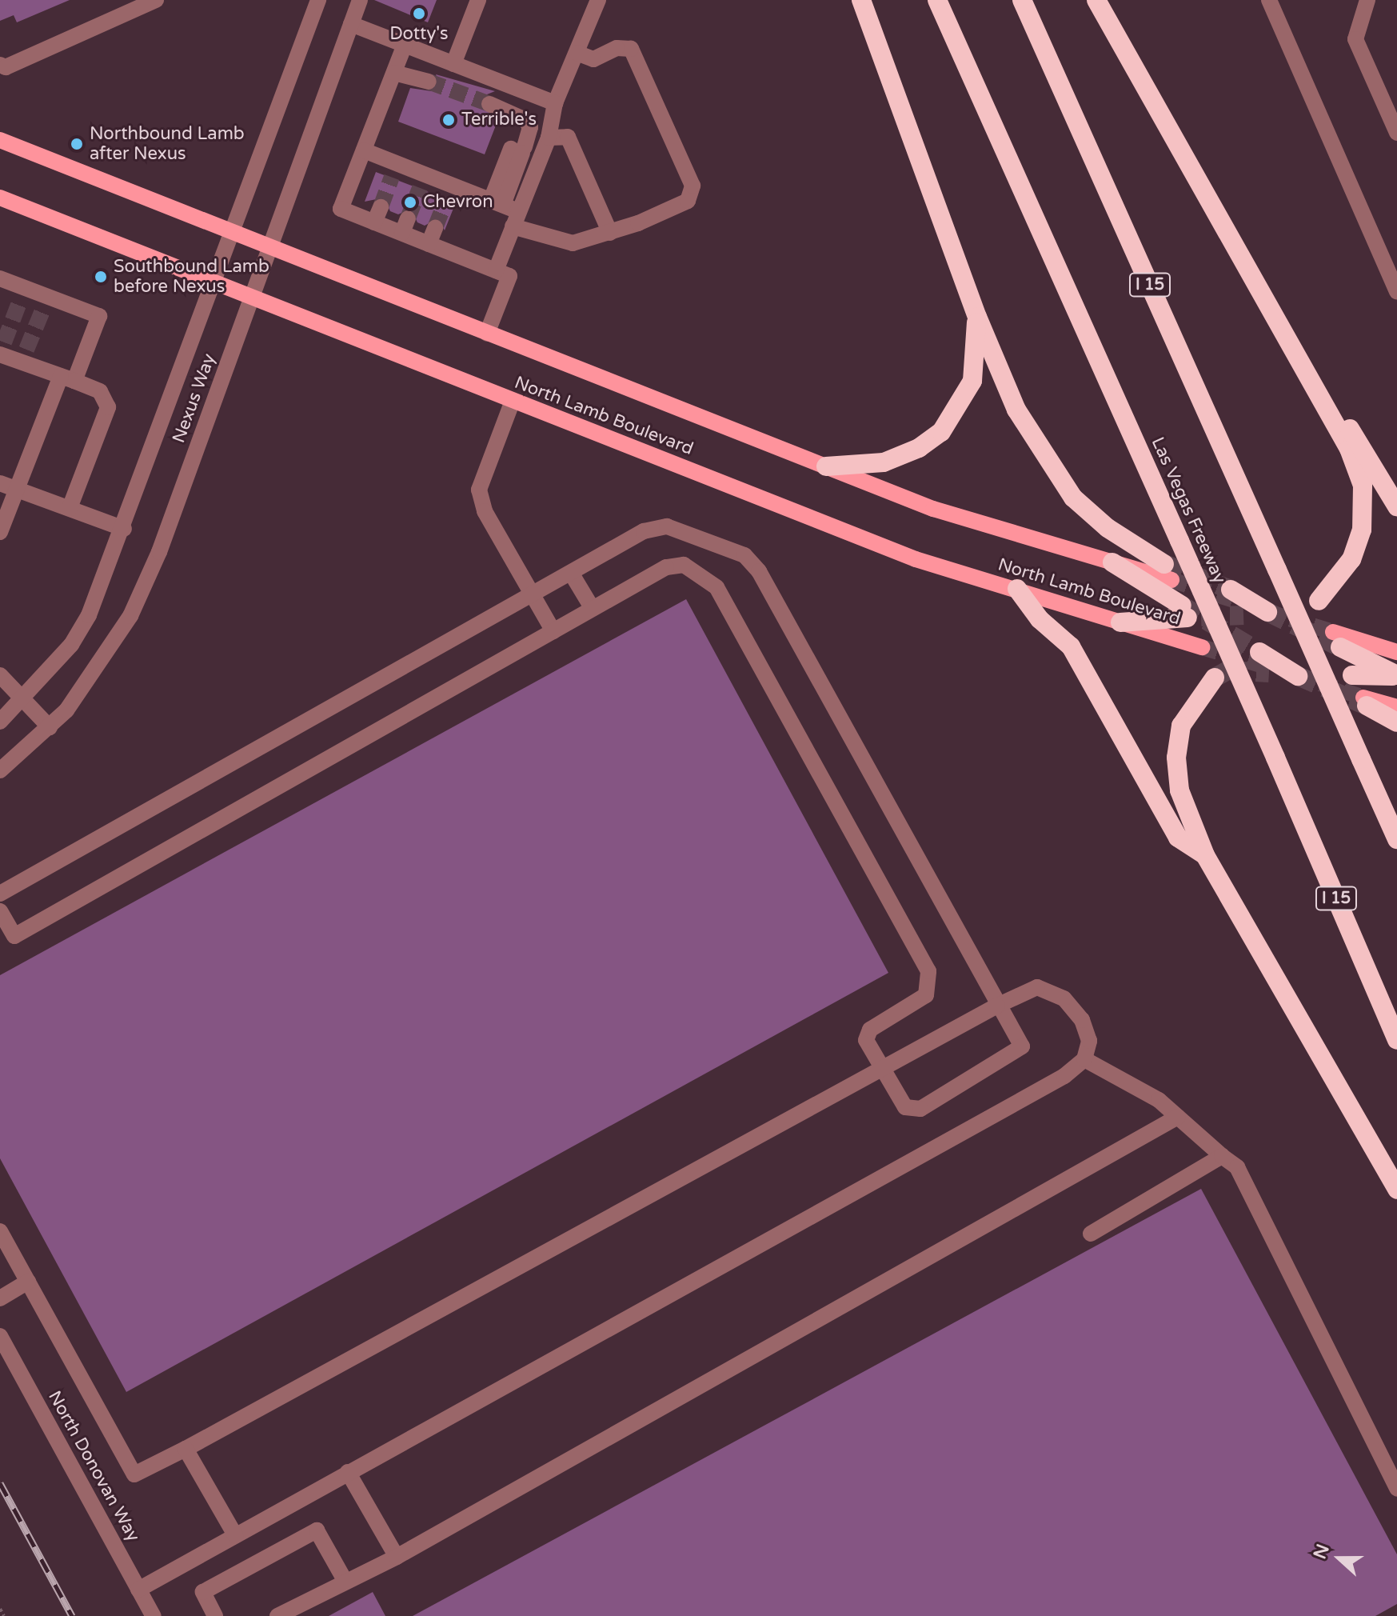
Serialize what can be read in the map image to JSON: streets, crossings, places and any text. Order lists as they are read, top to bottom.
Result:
{
  "streets": {
    "highway": ["I 15", "Las Vegas Freeway"],
    "main road": ["North Lamb Boulevard"],
    "street": ["Nexus Way", "North Donovan Way"]
  },
  "crossings": [
    ["Nexus Way", "North Lamb Boulevard"]
  ],
  "places": [
    "Dotty's",
    "Terrible's",
    "Northbound Lamb after Nexus",
    "Chevron",
    "Southbound Lamb before Nexus"
  ],
  "north": "left"
}
